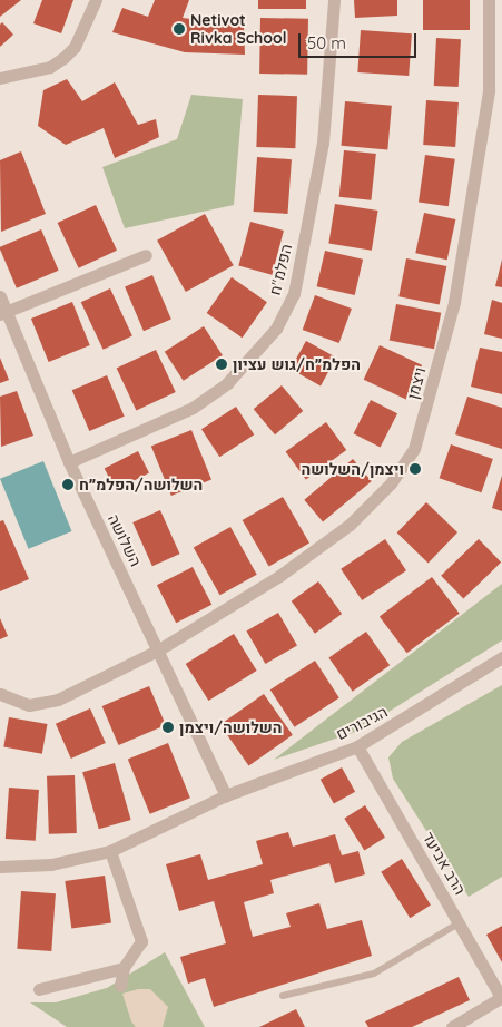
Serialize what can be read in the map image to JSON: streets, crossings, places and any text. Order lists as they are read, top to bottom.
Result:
{
  "streets": {
    "street": [
      "הפלמ\"ח",
      "ויצמן",
      "השלושה",
      "הגיבורים",
      "הרב אביעד"
    ]
  },
  "crossings": [
    ["הפלמ\"ח", "השלושה"],
    ["ויצמן", "השלושה"],
    ["השלושה", "הגיבורים"],
    ["הגיבורים", "הרב אביעד"]
  ],
  "places": [
    "Netivot Rivka School",
    "הפלמ״ח/גוש עציון",
    "ויצמן/השלושה",
    "השלושה/הפלמ״ח",
    "השלושה/ויצמן"
  ],
  "scale_bar": "50 m"
}
